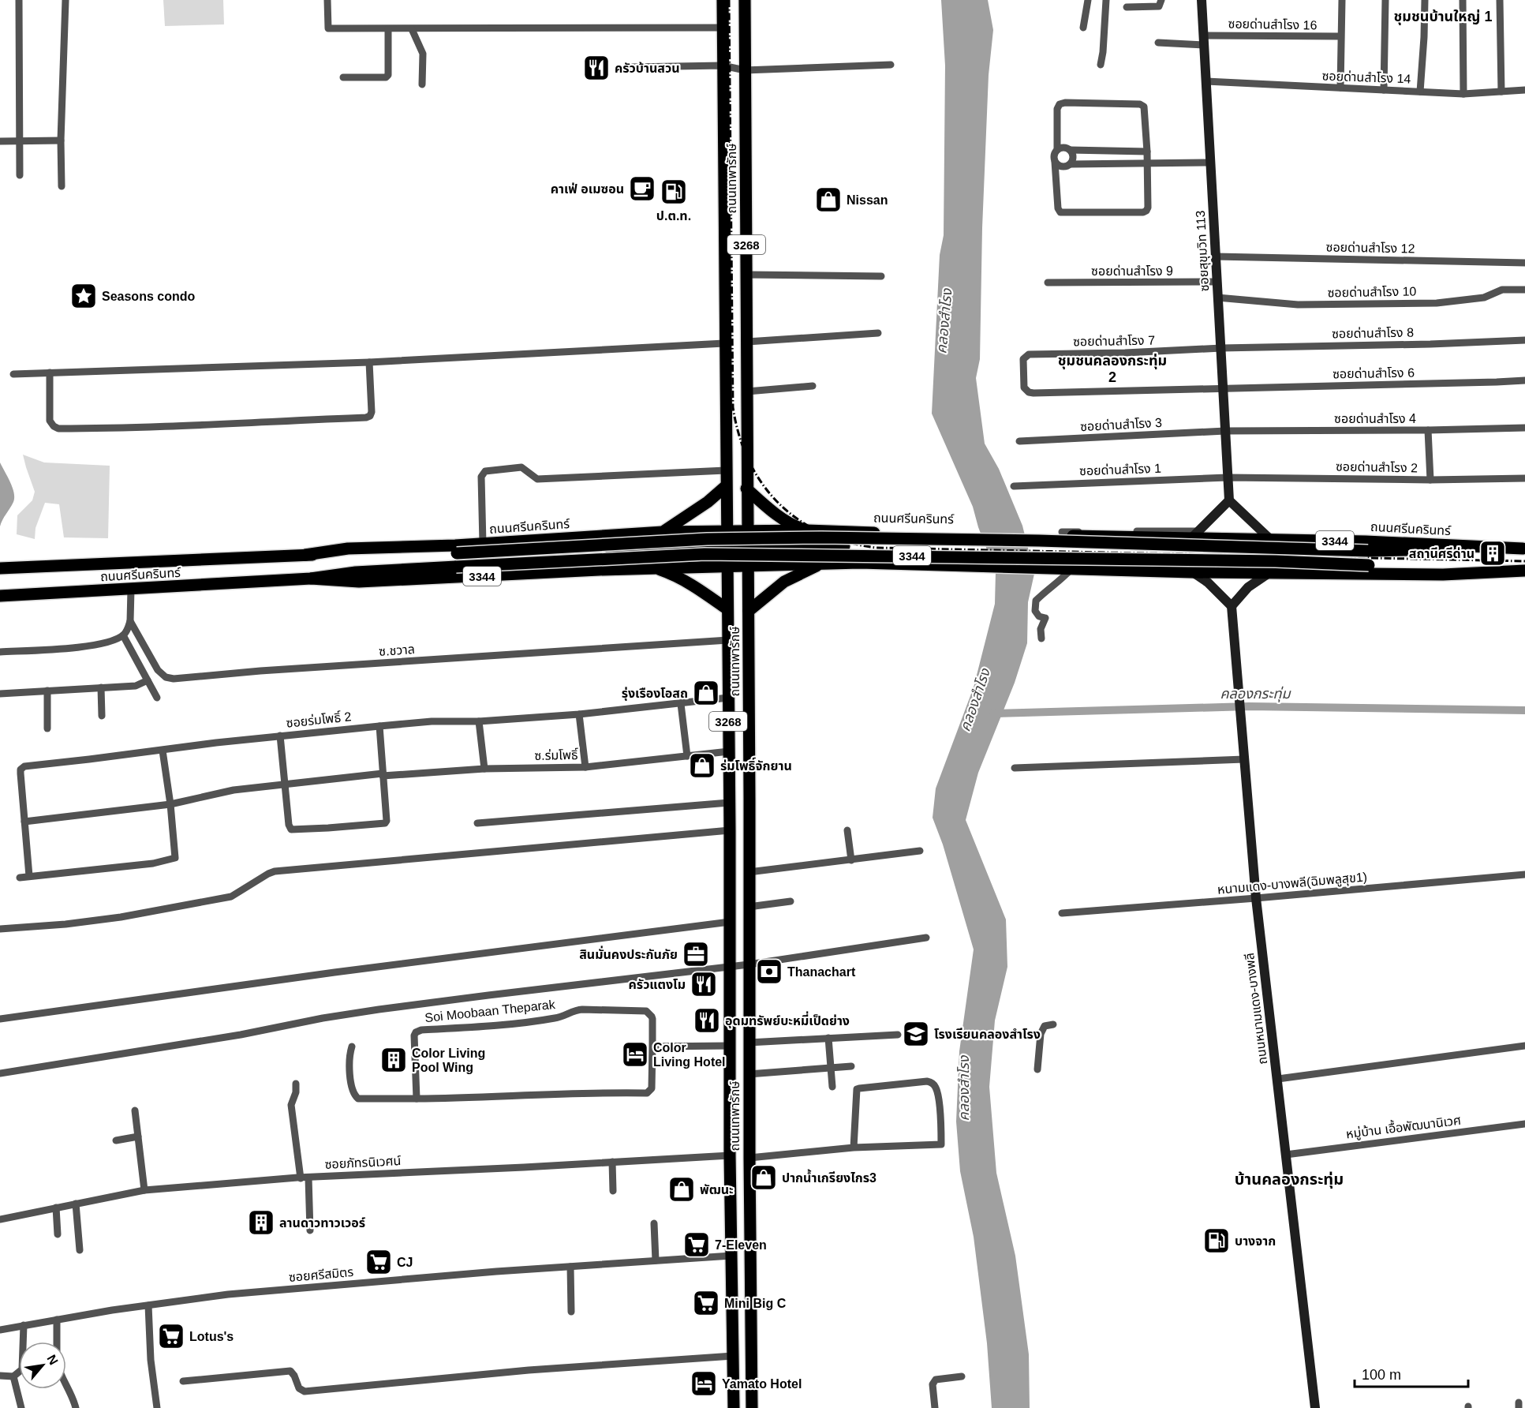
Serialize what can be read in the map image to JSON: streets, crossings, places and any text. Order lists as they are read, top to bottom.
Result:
{
  "streets": {
    "main road": [
      "ถนนเทพารักษ์",
      "3268",
      "ซอยสุขุมวิท 113",
      "ถนนศรีนครินทร์",
      "3344",
      "ถนนหนามแดง-บางพลี"
    ],
    "street": [
      "ซอยด่านสำโรง 16",
      "ซอยด่านสำโรง 14",
      "ซอยด่านสำโรง 12",
      "ซอยด่านสำโรง 9",
      "ซอยด่านสำโรง 10",
      "ซอยด่านสำโรง 8",
      "ซอยด่านสำโรง 7",
      "ซอยด่านสำโรง 6",
      "ซอยด่านสำโรง 4",
      "ซอยด่านสำโรง 3",
      "ซอยด่านสำโรง 2",
      "ซอยด่านสำโรง 1",
      "ซ.ชวาล",
      "ซอยร่มโพธิ์ 2",
      "ซ.ร่มโพธิ์",
      "หนามแดง-บางพลี(ฉิมพลูสุข1)",
      "Soi Moobaan Theparak",
      "หมู่บ้าน เอื้อพัฒนานิเวศ",
      "ซอยภัทรนิเวศน์",
      "ซอยศรีสมิตร"
    ]
  },
  "crossings": [
    ["ซอยด่านสำโรง 16", "ซอยสุขุมวิท 113"],
    ["ซอยด่านสำโรง 14", "ซอยสุขุมวิท 113"],
    ["ถนนเทพารักษ์", "ถนนศรีนครินทร์"],
    ["ถนนเทพารักษ์", "ซ.ชวาล"],
    ["ถนนเทพารักษ์", "ซอยร่มโพธิ์ 2"],
    ["ถนนเทพารักษ์", "ซ.ร่มโพธิ์"],
    ["ถนนเทพารักษ์", "ซอยภัทรนิเวศน์"],
    ["ถนนเทพารักษ์", "ซอยศรีสมิตร"],
    ["ซอยด่านสำโรง 12", "ซอยสุขุมวิท 113"],
    ["ซอยสุขุมวิท 113", "ซอยด่านสำโรง 9"],
    ["ซอยสุขุมวิท 113", "ซอยด่านสำโรง 10"],
    ["ซอยสุขุมวิท 113", "ซอยด่านสำโรง 8"],
    ["ซอยสุขุมวิท 113", "ซอยด่านสำโรง 7"],
    ["ซอยสุขุมวิท 113", "ซอยด่านสำโรง 6"],
    ["ซอยสุขุมวิท 113", "ซอยด่านสำโรง 4"],
    ["ซอยสุขุมวิท 113", "ซอยด่านสำโรง 3"],
    ["ซอยสุขุมวิท 113", "ซอยด่านสำโรง 2"],
    ["ซอยสุขุมวิท 113", "ซอยด่านสำโรง 1"],
    ["ซอยด่านสำโรง 8", "ซอยด่านสำโรง 7"],
    ["ซอยด่านสำโรง 7", "ซอยด่านสำโรง 6"],
    ["ซอยด่านสำโรง 4", "ซอยด่านสำโรง 3"],
    ["ซอยด่านสำโรง 2", "ซอยด่านสำโรง 1"],
    ["ซอยร่มโพธิ์ 2", "ซ.ร่มโพธิ์"],
    ["หนามแดง-บางพลี(ฉิมพลูสุข1)", "ถนนหนามแดง-บางพลี"],
    ["ถนนหนามแดง-บางพลี", "หมู่บ้าน เอื้อพัฒนานิเวศ"]
  ],
  "districts": ["ชุมชนบ้านใหญ่ 1", "ชุมชนคลองกระทุ่ม 2", "บ้านคลองกระทุ่ม"],
  "water": ["คลองสำโรง", "คลองกระทุ่ม"],
  "places": {
    "restaurant": ["ครัวบ้านสวน", "ครัวแตงโม", "อุดมทรัพย์บะหมี่เป็ดย่าง"],
    "cafe": ["คาเฟ่ อเมซอน"],
    "fuel station": ["ป.ต.ท.", "บางจาก"],
    "shop": [
      "Nissan",
      "รุ่งเรืองโอสถ",
      "ร่มโพธิ์จักยาน",
      "ปากน้ำเกรียงไกร3",
      "พัฒนะ"
    ],
    "place": ["Seasons condo"],
    "building": ["สถานีศรีด่าน", "Color Living Pool Wing", "ลานดาวทาวเวอร์"],
    "office": ["สินมั่นคงประกันภัย"],
    "bank": ["Thanachart"],
    "school or university": ["โรงเรียนคลองสำโรง"],
    "hotel": ["Color Living Hotel", "Yamato Hotel"],
    "supermarket": [
      "7-Eleven",
      "CJ",
      "Mini Big C",
      "Lotus's"
    ]
  },
  "scale_bar": "100 m",
  "north": "top right"
}
